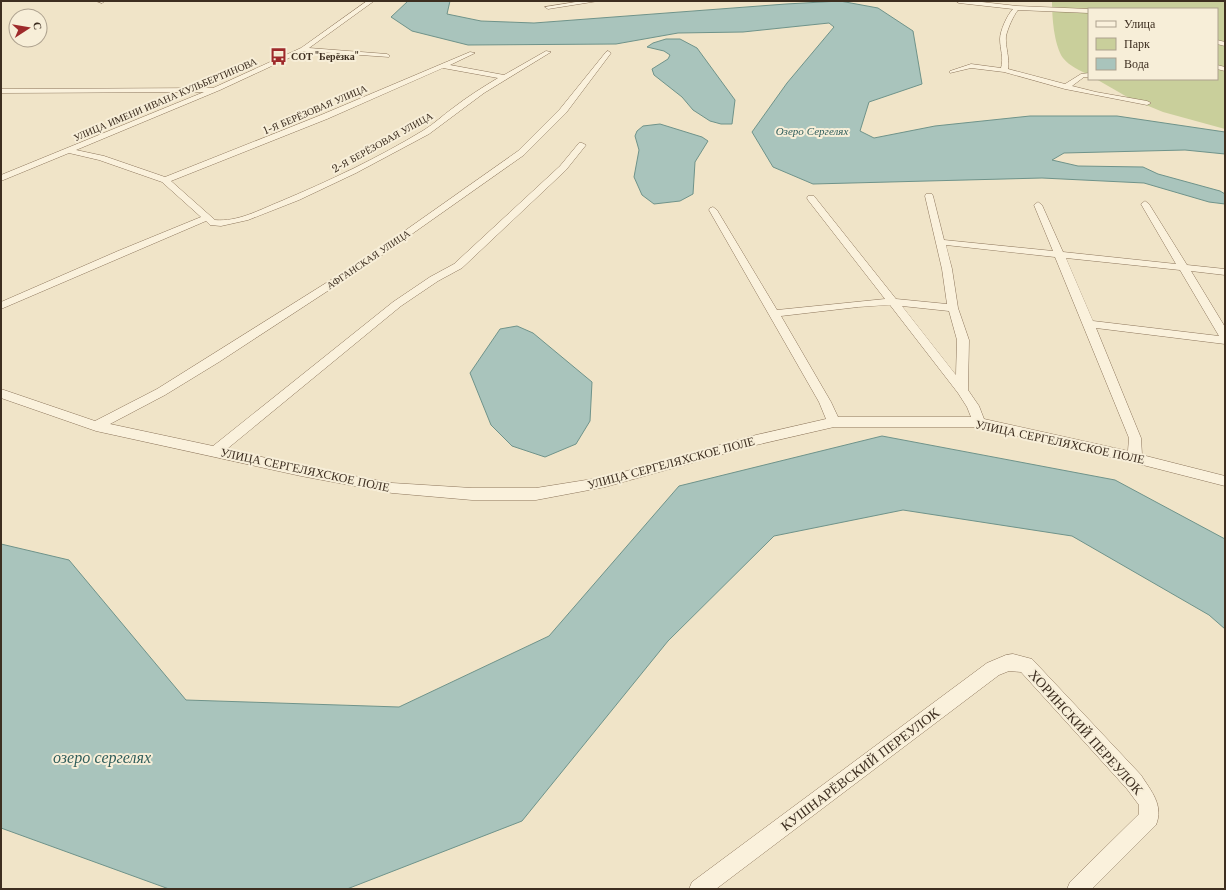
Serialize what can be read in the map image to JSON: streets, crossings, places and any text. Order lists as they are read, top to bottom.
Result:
{
  "streets": {
    "street": [
      "УЛИЦА ИМЕНИ ИВАНА КУЛЬБЕРТИНОВА",
      "1-Я БЕРЁЗОВАЯ УЛИЦА",
      "2-Я БЕРЁЗОВАЯ УЛИЦА",
      "АФГАНСКАЯ УЛИЦА",
      "УЛИЦА СЕРГЕЛЯХСКОЕ ПОЛЕ",
      "ХОРИНСКИЙ ПЕРЕУЛОК",
      "КУШНАРЁВСКИЙ ПЕРЕУЛОК"
    ]
  },
  "crossings": [
    ["АФГАНСКАЯ УЛИЦА", "УЛИЦА СЕРГЕЛЯХСКОЕ ПОЛЕ"],
    ["ХОРИНСКИЙ ПЕРЕУЛОК", "КУШНАРЁВСКИЙ ПЕРЕУЛОК"]
  ],
  "water": ["Озеро Сергелях", "озеро сергелях"],
  "places": {
    "bus stop": ["СОТ \"Берёзка\""]
  },
  "legend": ["Улица", "Парк", "Вода"],
  "north": "right"
}
